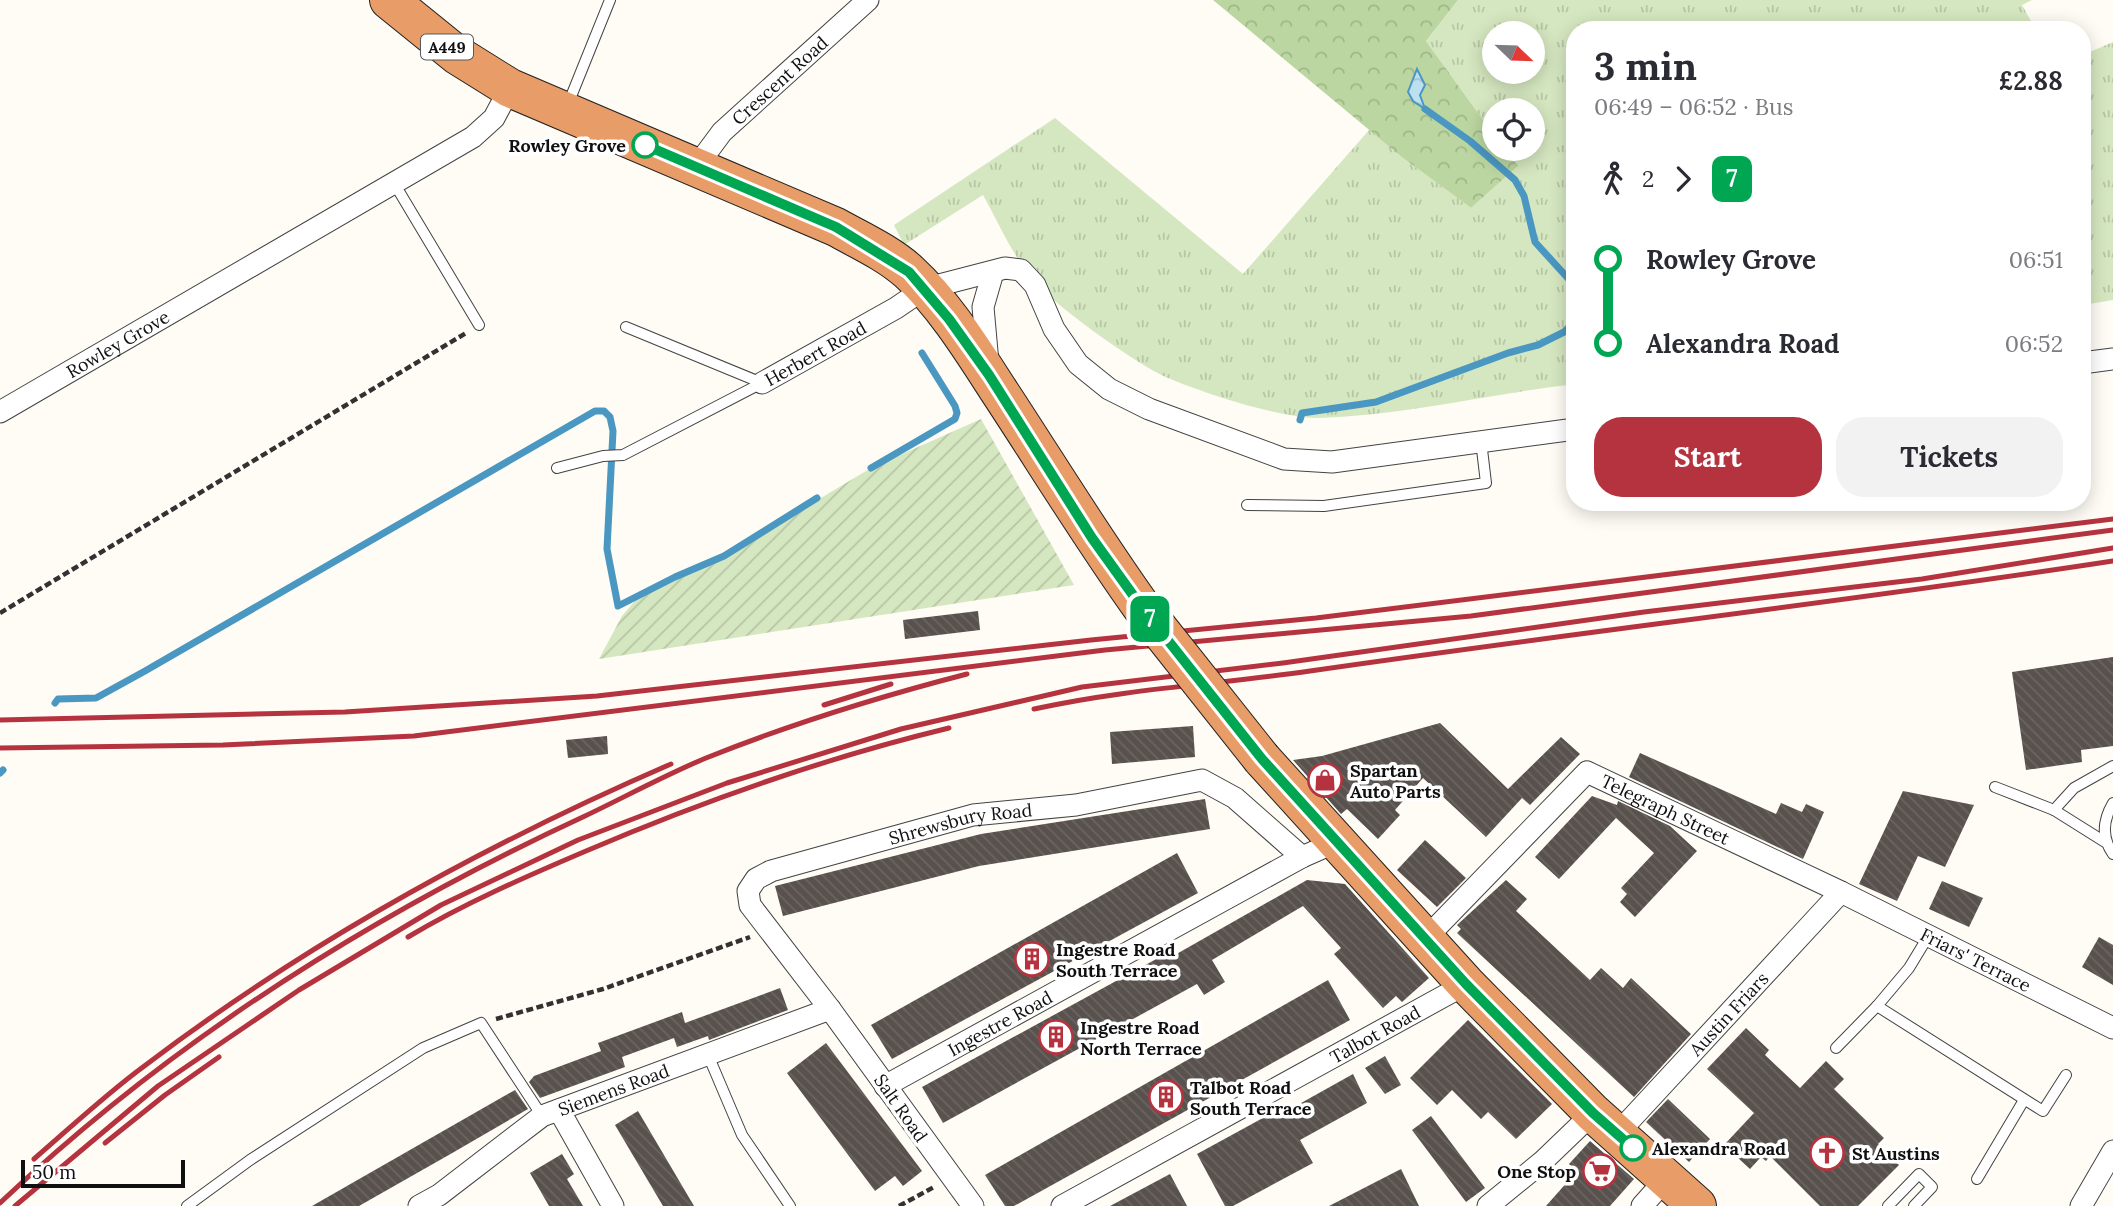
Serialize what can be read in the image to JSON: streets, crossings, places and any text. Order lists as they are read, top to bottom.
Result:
{
  "streets": {
    "highway": ["A449"],
    "street": [
      "Crescent Road",
      "Rowley Grove",
      "Herbert Road",
      "Telegraph Street",
      "Shrewsbury Road",
      "Friars' Terrace",
      "Austin Friars",
      "Ingestre Road",
      "Talbot Road",
      "Siemens Road",
      "Salt Road"
    ]
  },
  "crossings": [
    ["A449", "Crescent Road"],
    ["A449", "Rowley Grove"],
    ["A449", "Herbert Road"],
    ["A449", "Telegraph Street"],
    ["A449", "Austin Friars"],
    ["A449", "Ingestre Road"],
    ["A449", "Talbot Road"],
    ["Telegraph Street", "Friars' Terrace"],
    ["Telegraph Street", "Austin Friars"],
    ["Shrewsbury Road", "Ingestre Road"],
    ["Shrewsbury Road", "Siemens Road"],
    ["Shrewsbury Road", "Salt Road"],
    ["Friars' Terrace", "Austin Friars"],
    ["Ingestre Road", "Salt Road"],
    ["Siemens Road", "Salt Road"]
  ],
  "places": {
    "other": ["Rowley Grove", "Alexandra Road"],
    "shop": ["Spartan Auto Parts"],
    "building": ["Ingestre Road South Terrace", "Ingestre Road North Terrace", "Talbot Road South Terrace"],
    "church": ["St Austins"],
    "supermarket": ["One Stop"]
  },
  "lines": ["bus line 7"],
  "scale_bar": "50 m",
  "north": "bottom right",
  "page": {
    "on_map": "7",
    "heading": ["3 min", "06:49 – 06:52 · Bus", "£2.88"],
    "legs": ["2", "7"],
    "list": [
      {
        "name": "Rowley Grove",
        "value": "06:51"
      },
      {
        "name": "Alexandra Road",
        "value": "06:52"
      }
    ],
    "buttons": ["Start", "Tickets"],
    "scale": "50 m"
  }
}
